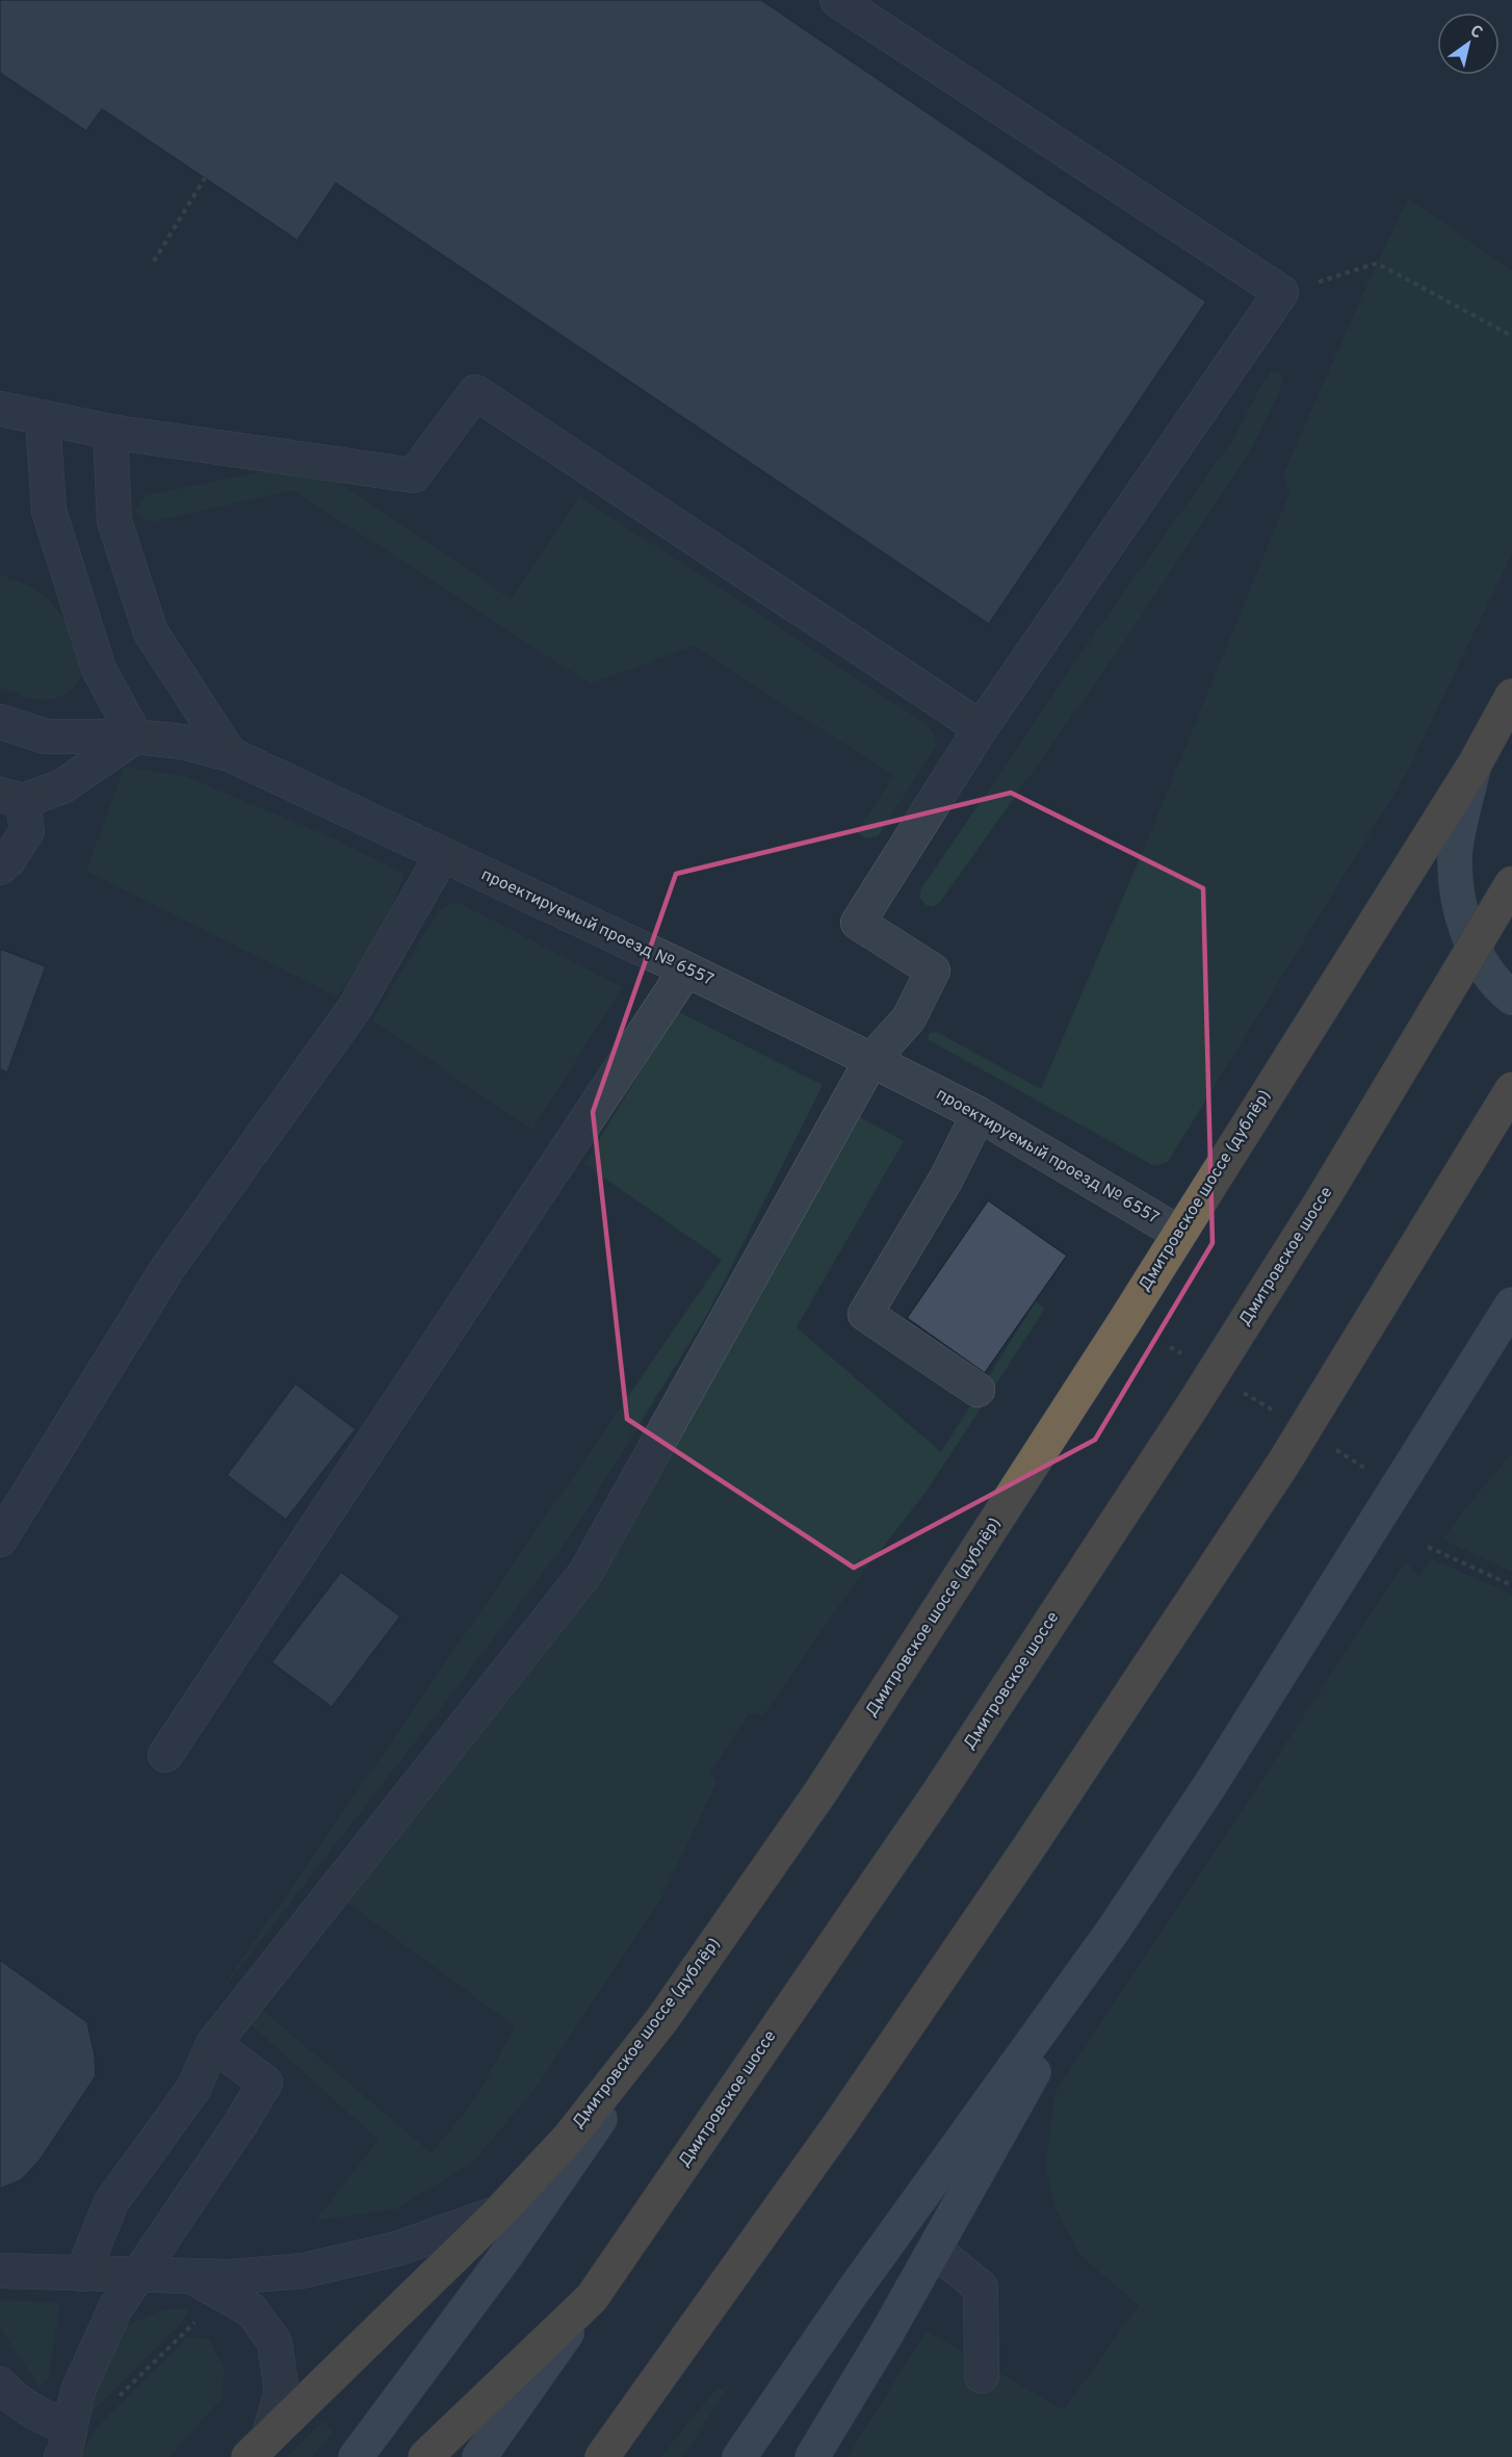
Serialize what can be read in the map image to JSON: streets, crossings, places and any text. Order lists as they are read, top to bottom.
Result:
{
  "streets": {
    "highway": ["Дмитровское шоссе (дублёр)", "Дмитровское шоссе"],
    "street": ["проектируемый проезд № 6557"]
  },
  "crossings": [
    ["проектируемый проезд № 6557", "Дмитровское шоссе (дублёр)"]
  ],
  "north": "top right"
}
